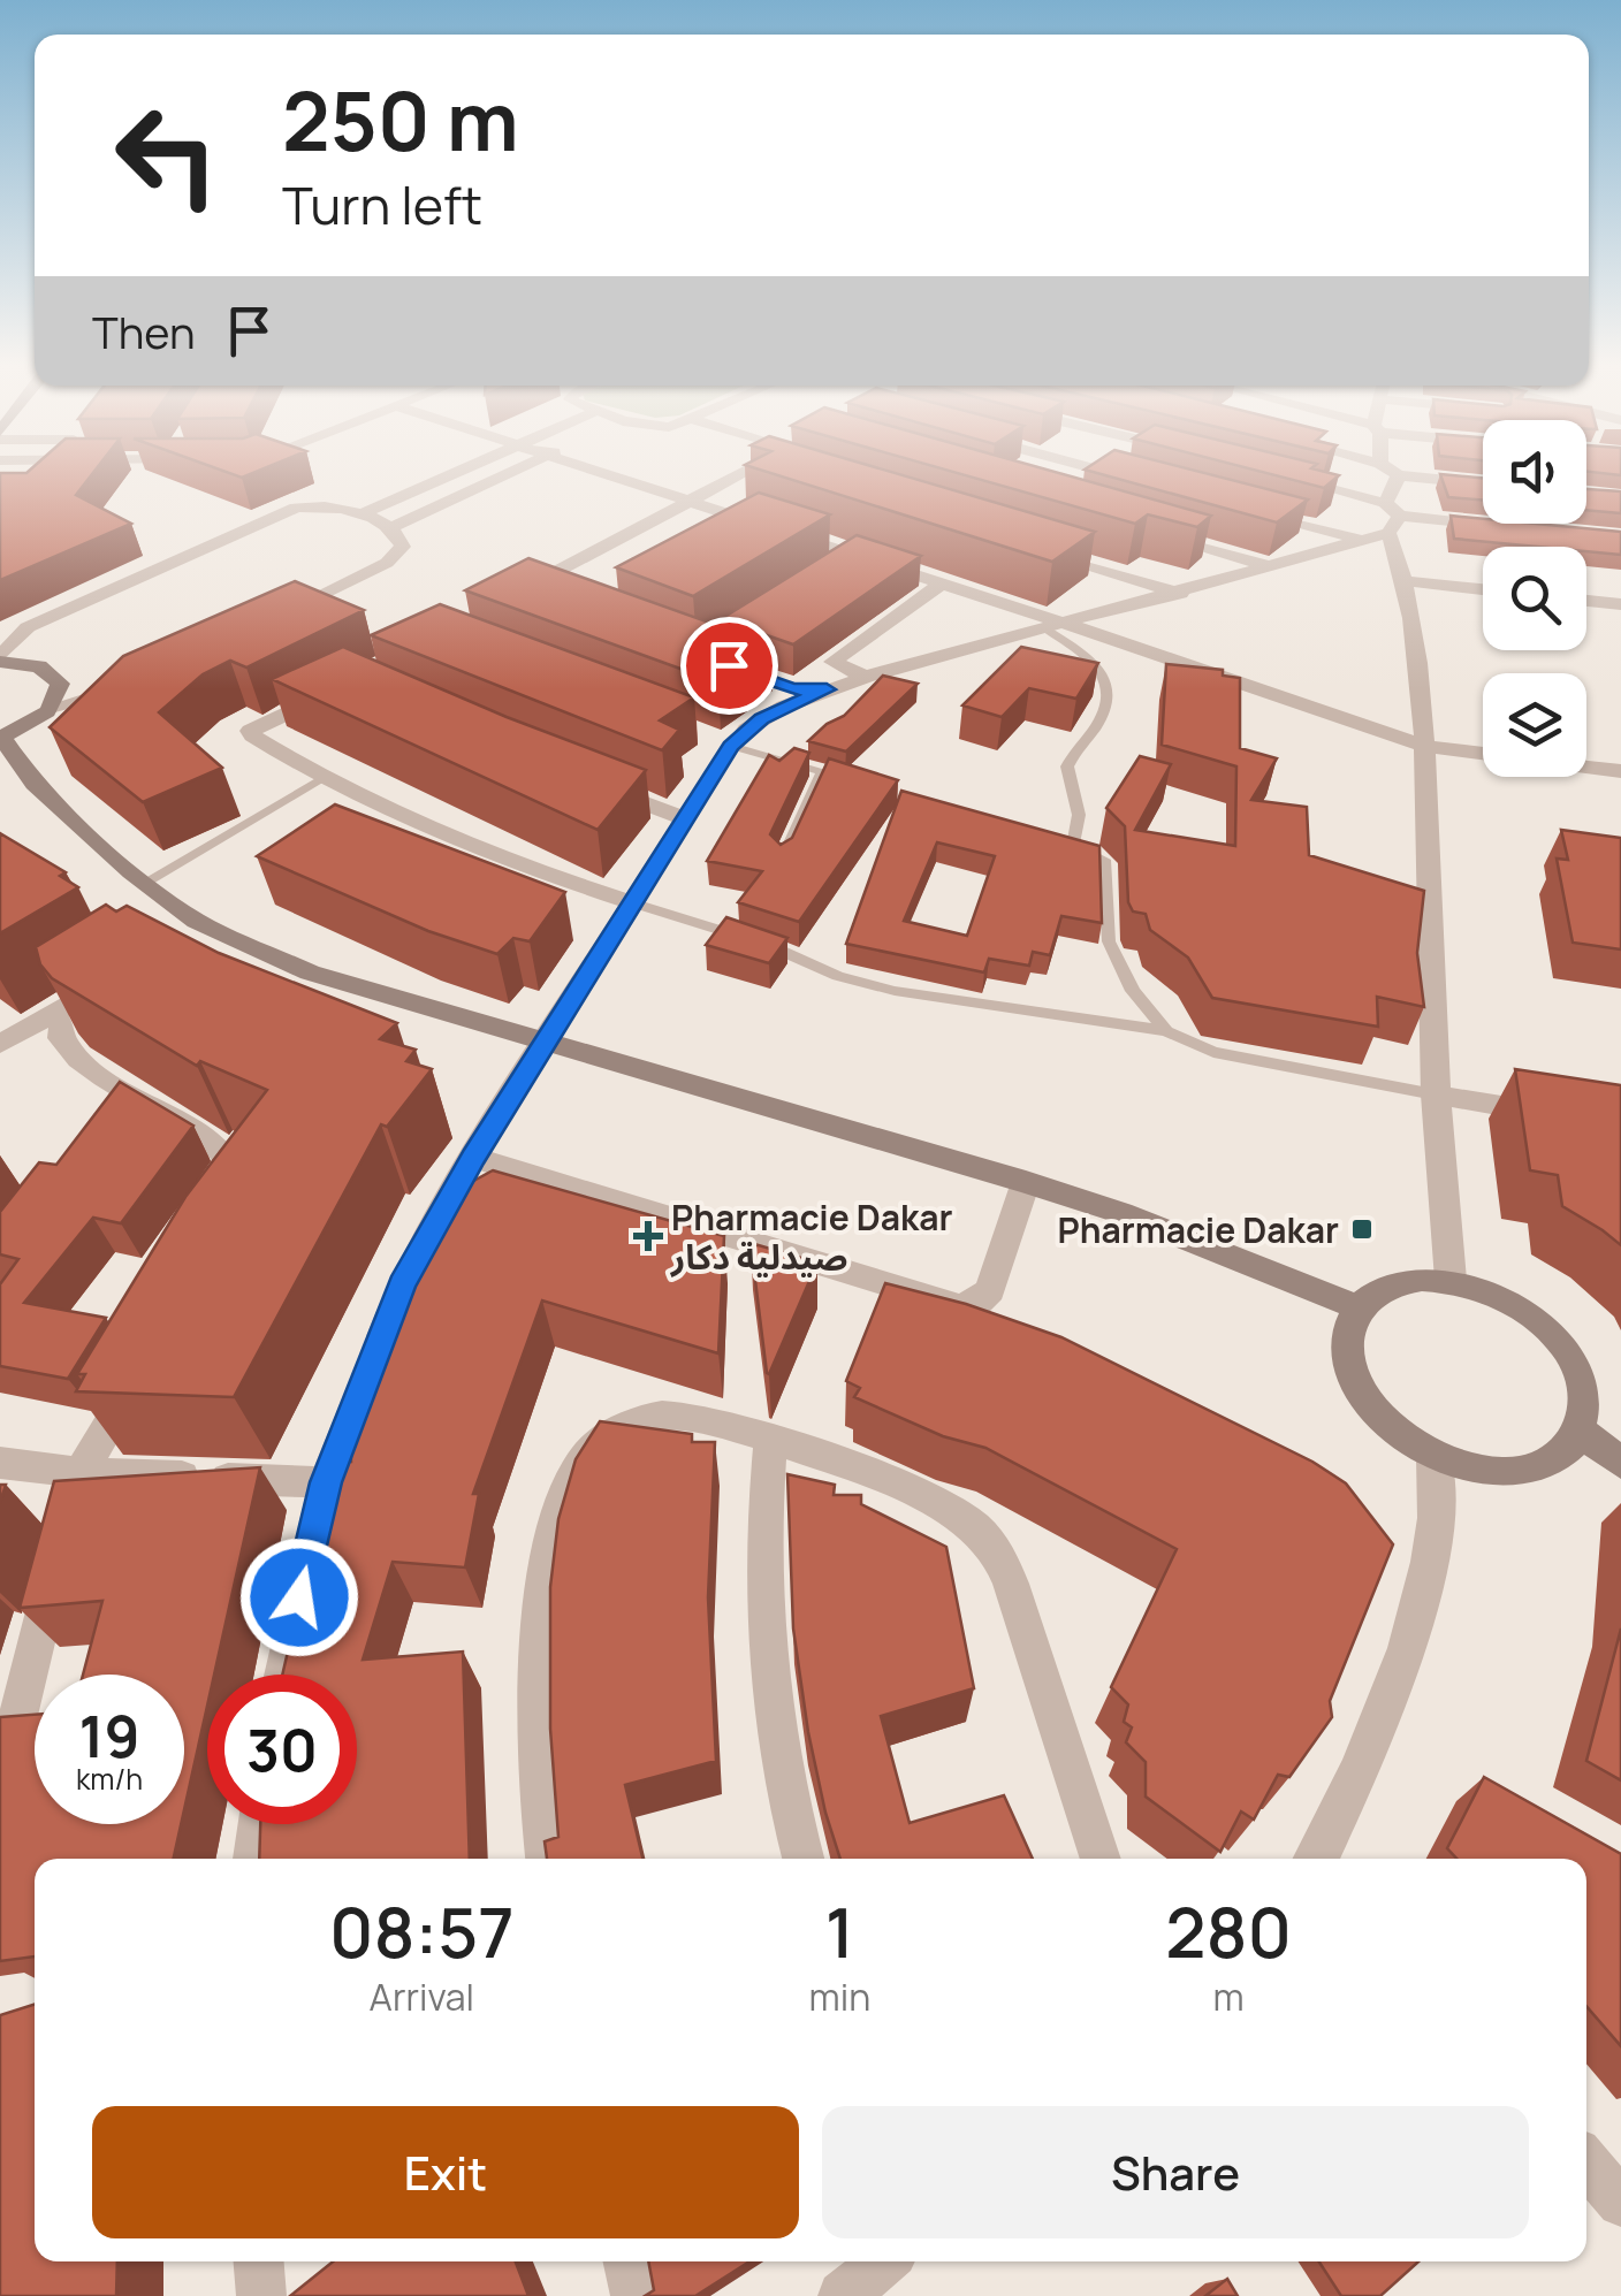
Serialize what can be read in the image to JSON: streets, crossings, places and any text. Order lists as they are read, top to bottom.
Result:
{
  "places": {
    "transit": ["Pharmacie Dakar"],
    "health": ["Pharmacie Dakar صيدلية دكار"]
  },
  "page": {
    "turn": ["250 m", "Turn left"],
    "then": "Then",
    "speed": "19 km/h",
    "limit": "30",
    "eta": [
      "08:57",
      "Arrival",
      "1",
      "min",
      "280",
      "m"
    ],
    "buttons": ["Exit", "Share"]
  }
}
